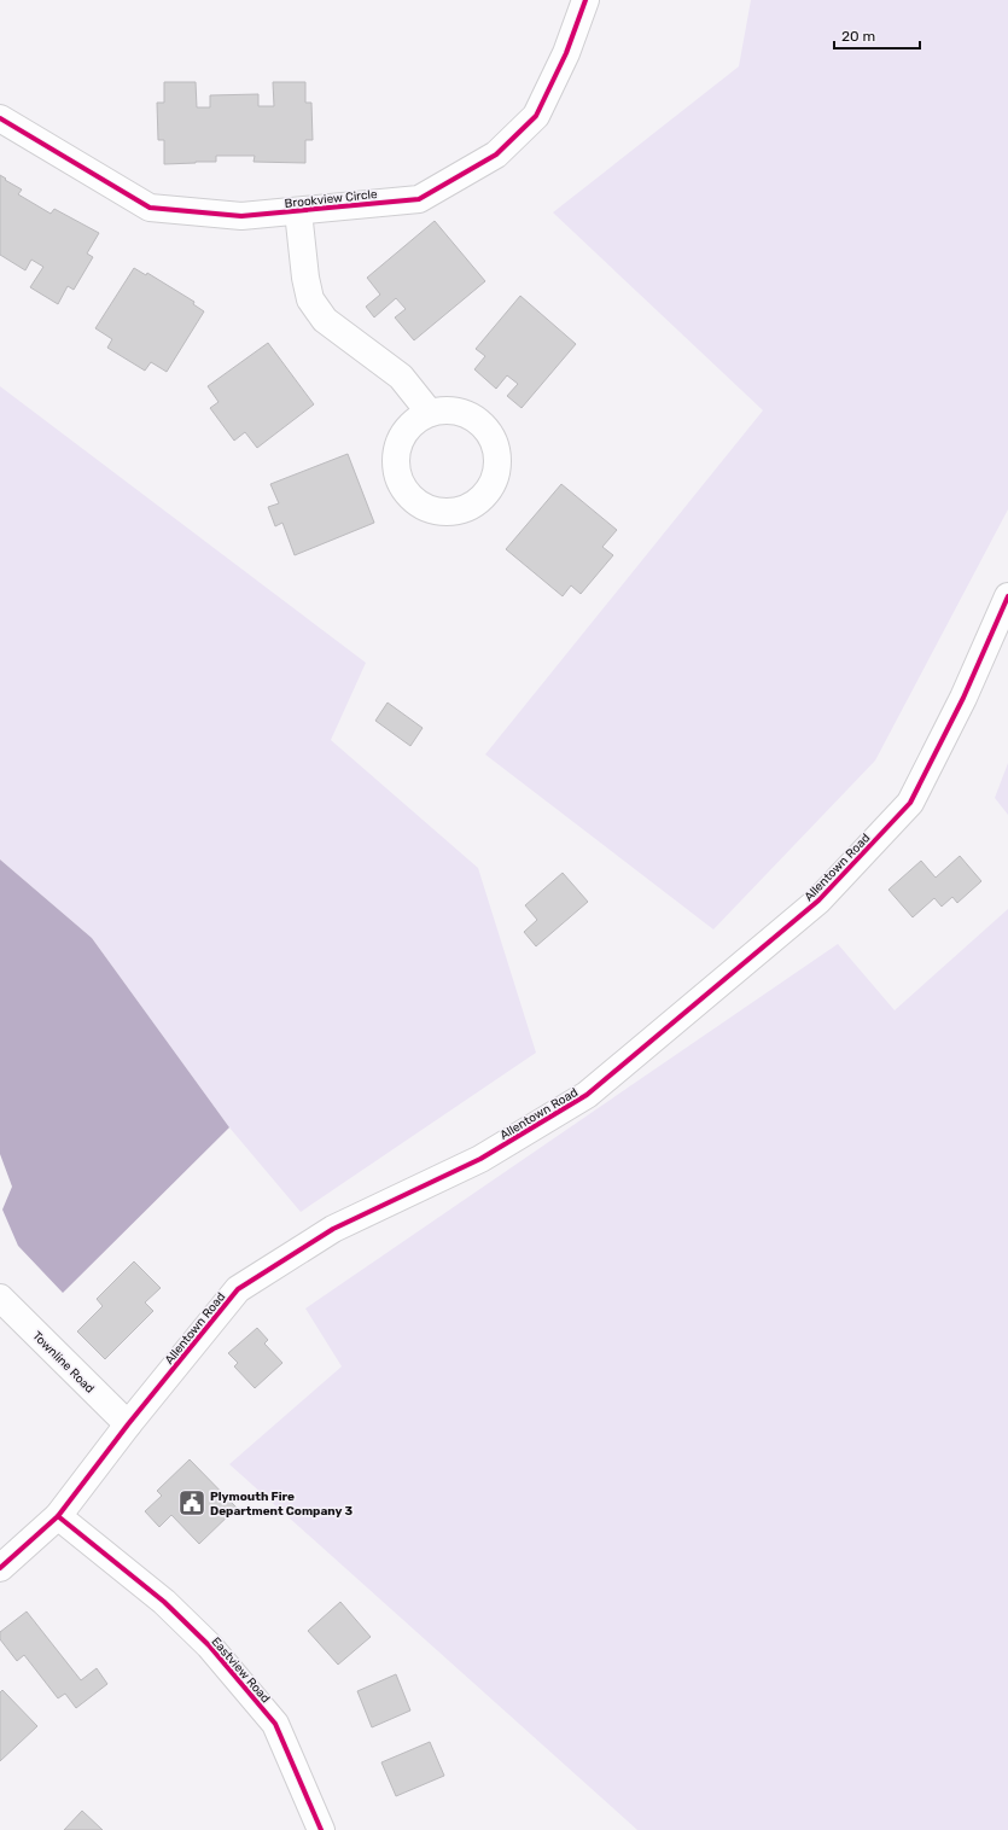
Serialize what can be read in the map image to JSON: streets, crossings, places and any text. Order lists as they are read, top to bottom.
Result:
{
  "streets": {
    "street": [
      "Brookview Circle",
      "Allentown Road",
      "Townline Road",
      "Eastview Road"
    ]
  },
  "crossings": [
    ["Allentown Road", "Townline Road"],
    ["Allentown Road", "Eastview Road"]
  ],
  "places": {
    "public building": ["Plymouth Fire Department Company 3"]
  },
  "scale_bar": "20 m"
}
